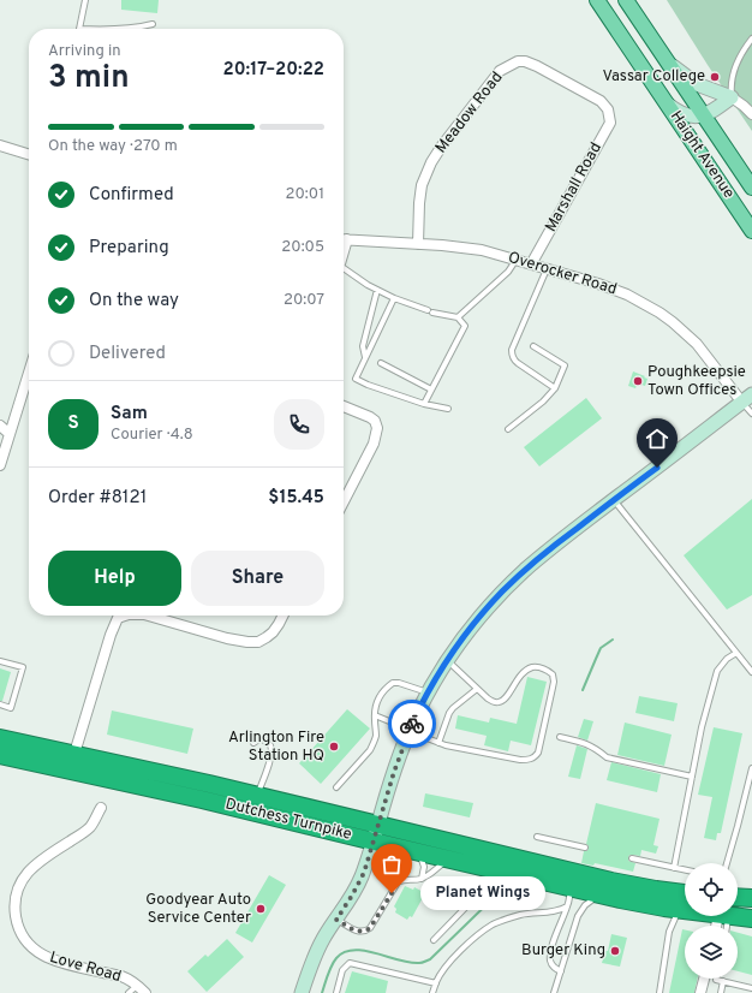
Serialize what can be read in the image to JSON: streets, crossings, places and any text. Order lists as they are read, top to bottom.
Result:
{
  "streets": {
    "highway": ["Dutchess Turnpike"],
    "main road": ["Haight Avenue"],
    "street": [
      "Meadow Road",
      "Marshall Road",
      "Overocker Road",
      "Love Road"
    ]
  },
  "crossings": [
    ["Meadow Road", "Marshall Road"],
    ["Meadow Road", "Overocker Road"],
    ["Marshall Road", "Overocker Road"]
  ],
  "places": [
    "Vassar College",
    "Poughkeepsie Town Offices",
    "Arlington Fire Station HQ",
    "Planet Wings",
    "Goodyear Auto Service Center",
    "Burger King"
  ],
  "page": {
    "heading": ["3 min", "Arriving in", "20:17–20:22"],
    "panel": [
      "Sam",
      "Courier · 4.8",
      "Order #8121",
      "$15.45"
    ],
    "bar": "On the way · 270 m",
    "list": [
      ["Confirmed", "20:01"],
      ["Preparing", "20:05"],
      ["On the way", "20:07"],
      "Delivered"
    ],
    "round": "S",
    "buttons": ["Help", "Share"],
    "bubble": "Planet Wings"
  }
}
